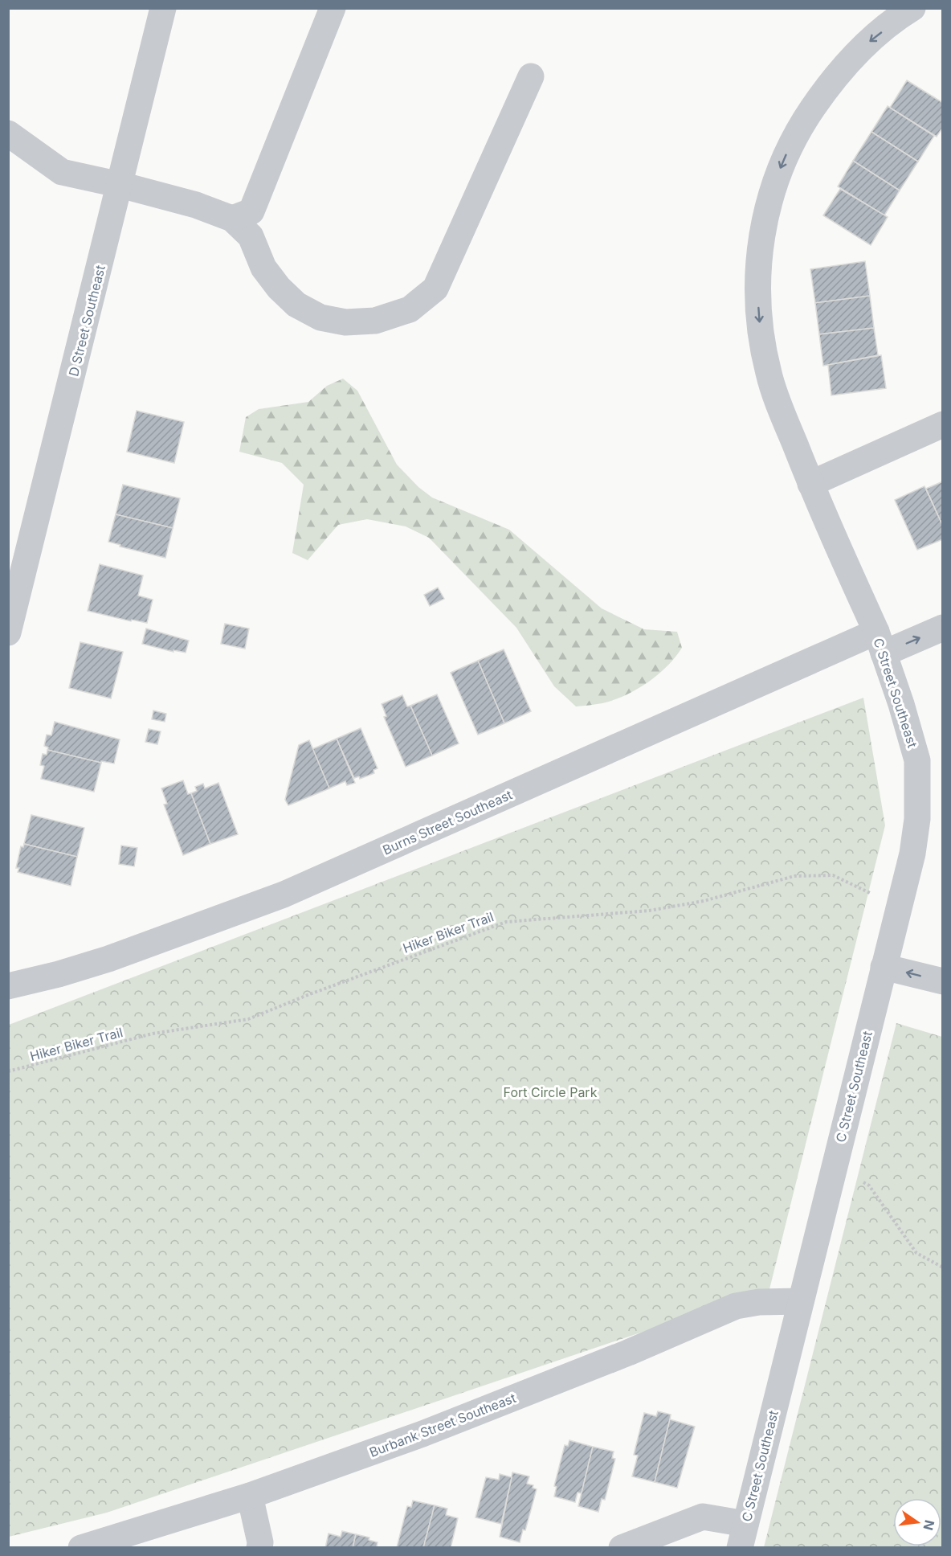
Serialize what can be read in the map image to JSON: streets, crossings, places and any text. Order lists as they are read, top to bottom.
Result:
{
  "streets": {
    "street": [
      "D Street Southeast",
      "C Street Southeast",
      "Burns Street Southeast",
      "Burbank Street Southeast"
    ],
    "path": ["Hiker Biker Trail"]
  },
  "crossings": [
    ["C Street Southeast", "Burns Street Southeast"],
    ["C Street Southeast", "Hiker Biker Trail"],
    ["C Street Southeast", "Burbank Street Southeast"]
  ],
  "parks": ["Fort Circle Park"],
  "north": "right"
}
